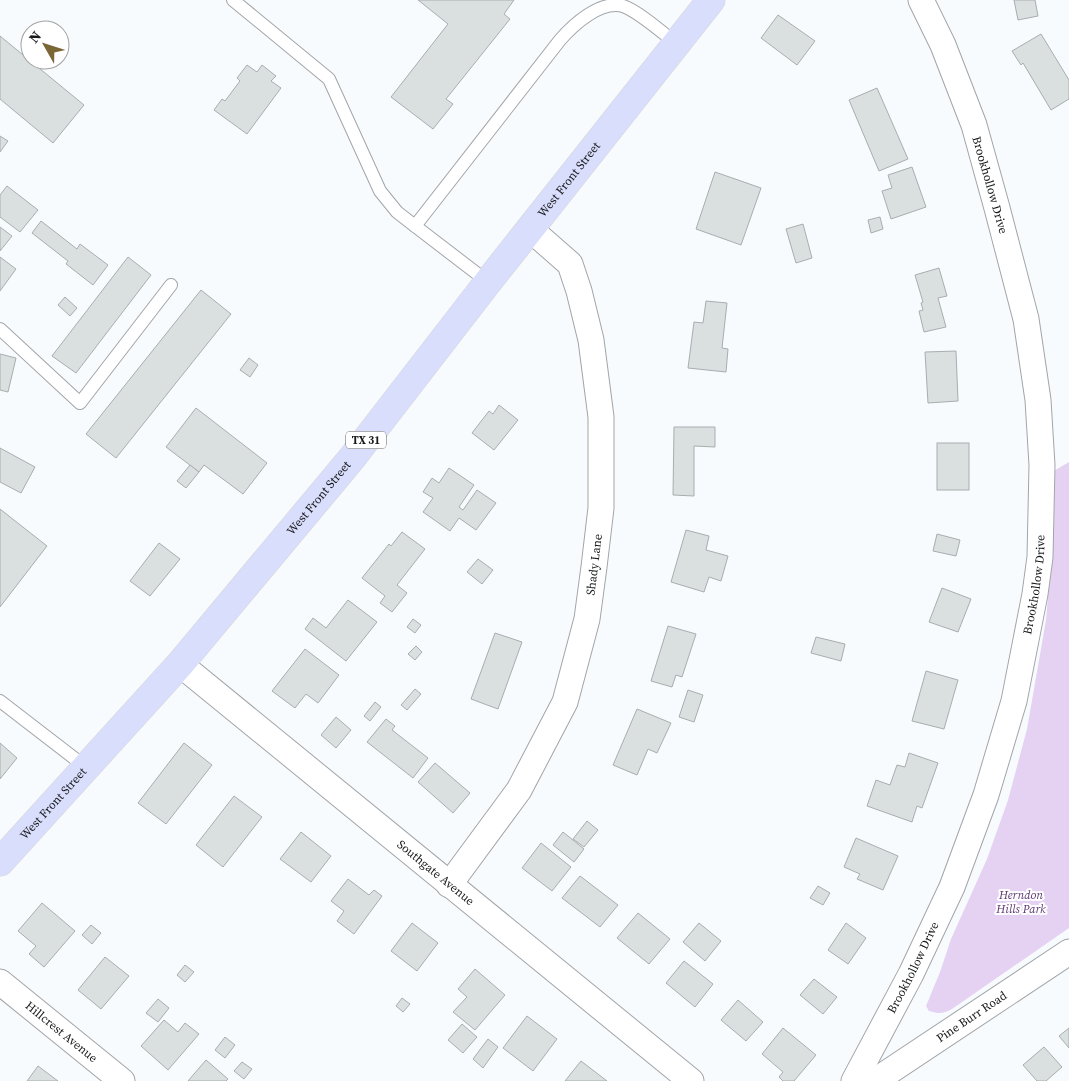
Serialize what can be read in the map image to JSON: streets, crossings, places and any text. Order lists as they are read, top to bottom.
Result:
{
  "streets": {
    "main road": ["West Front Street", "TX 31"],
    "street": [
      "Brookhollow Drive",
      "Shady Lane",
      "Southgate Avenue",
      "Pine Burr Road",
      "Hillcrest Avenue"
    ]
  },
  "crossings": [
    ["West Front Street", "Shady Lane"],
    ["West Front Street", "Southgate Avenue"],
    ["Shady Lane", "Southgate Avenue"]
  ],
  "parks": ["Herndon Hills Park"],
  "north": "top left"
}
